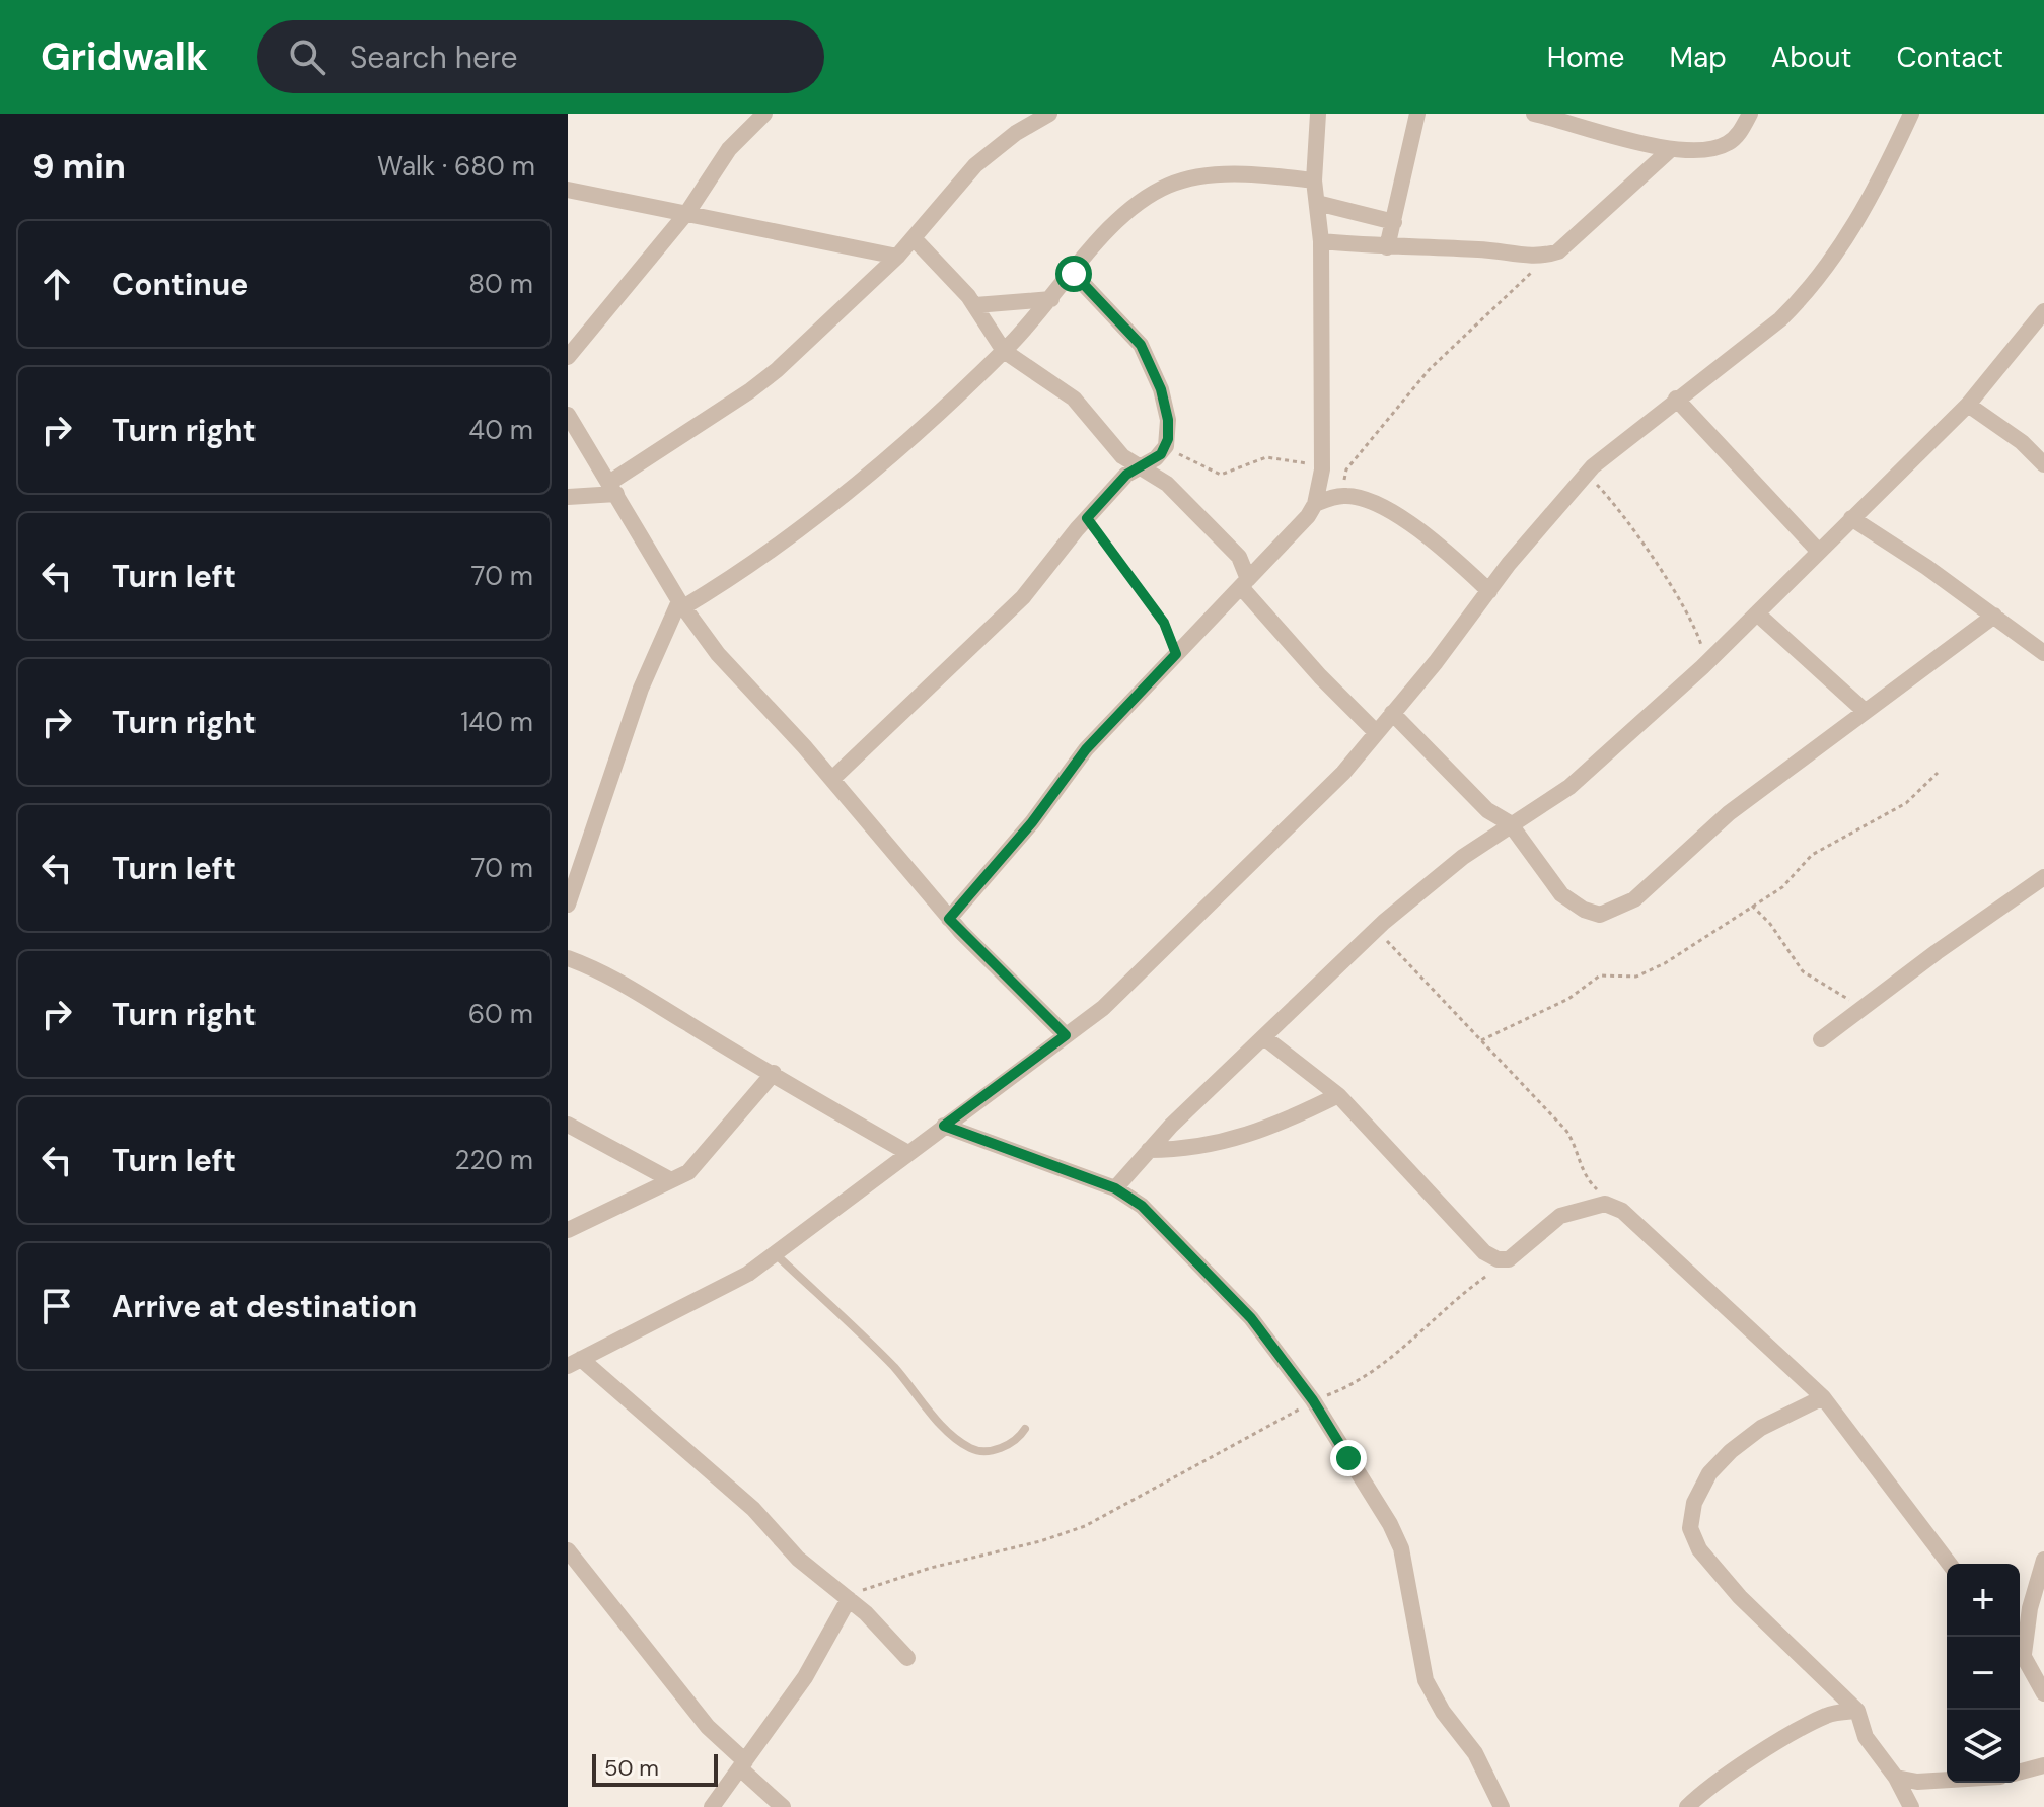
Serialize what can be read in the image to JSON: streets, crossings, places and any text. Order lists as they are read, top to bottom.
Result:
{
  "scale_bar": "50 m",
  "page": {
    "header": "Gridwalk",
    "search": "Search here",
    "nav": [
      "Home",
      "Map",
      "About",
      "Contact"
    ],
    "heading": ["9 min", "Walk · 680 m"],
    "list": [
      ["Continue", "80 m"],
      ["Turn right", "40 m"],
      ["Turn left", "70 m"],
      ["Turn right", "140 m"],
      ["Turn left", "70 m"],
      ["Turn right", "60 m"],
      ["Turn left", "220 m"],
      "Arrive at destination"
    ],
    "map_buttons": ["+", "−"],
    "scale": "50 m"
  }
}
